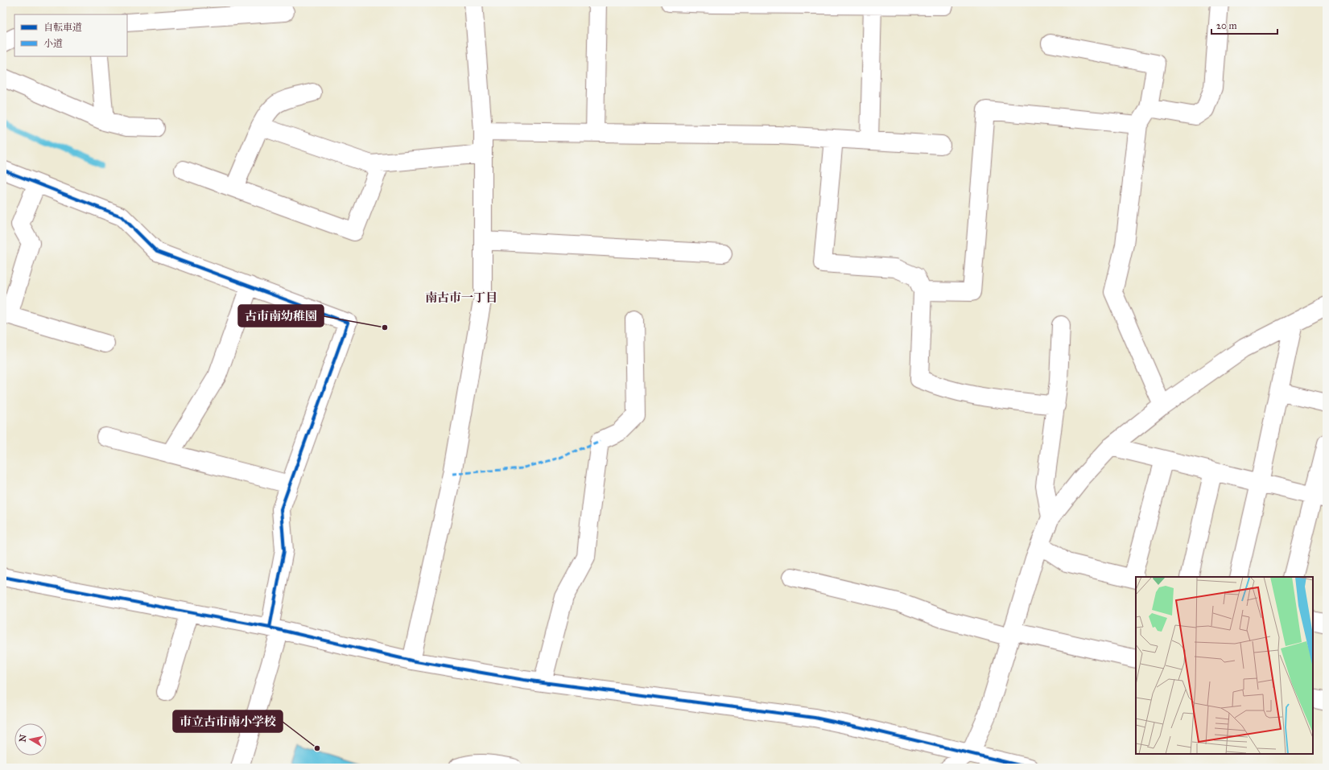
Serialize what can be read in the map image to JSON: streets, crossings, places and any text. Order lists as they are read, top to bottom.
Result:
{
  "districts": ["南古市一丁目"],
  "places": ["古市南幼稚園", "市立古市南小学校"],
  "legend": ["自転車道", "小道"],
  "scale_bar": "20 m",
  "north": "left"
}
